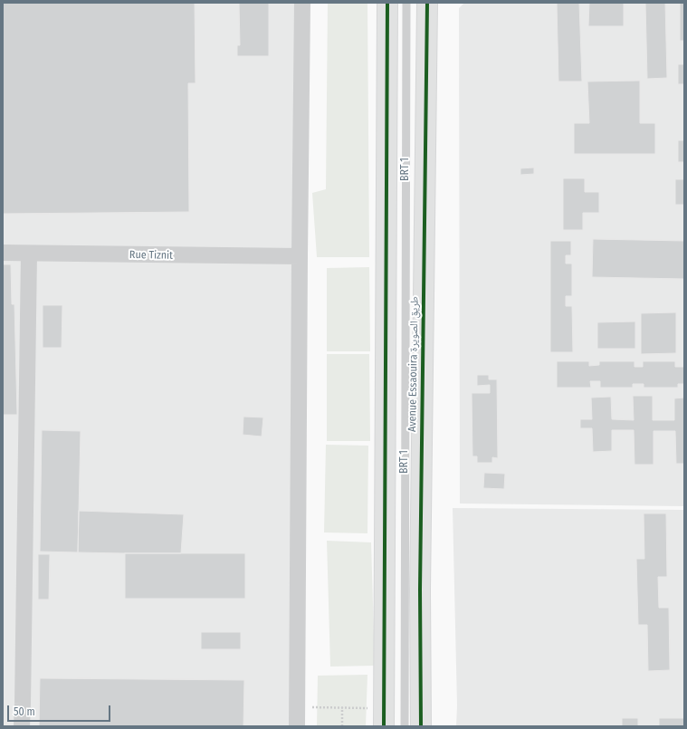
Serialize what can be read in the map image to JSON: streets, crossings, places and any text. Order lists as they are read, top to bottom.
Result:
{
  "streets": {
    "main road": ["Avenue Essaouira طريق الصويرة"],
    "street": ["Rue Tiznit"],
    "lane": ["BRT 1"]
  },
  "scale_bar": "50 m"
}
